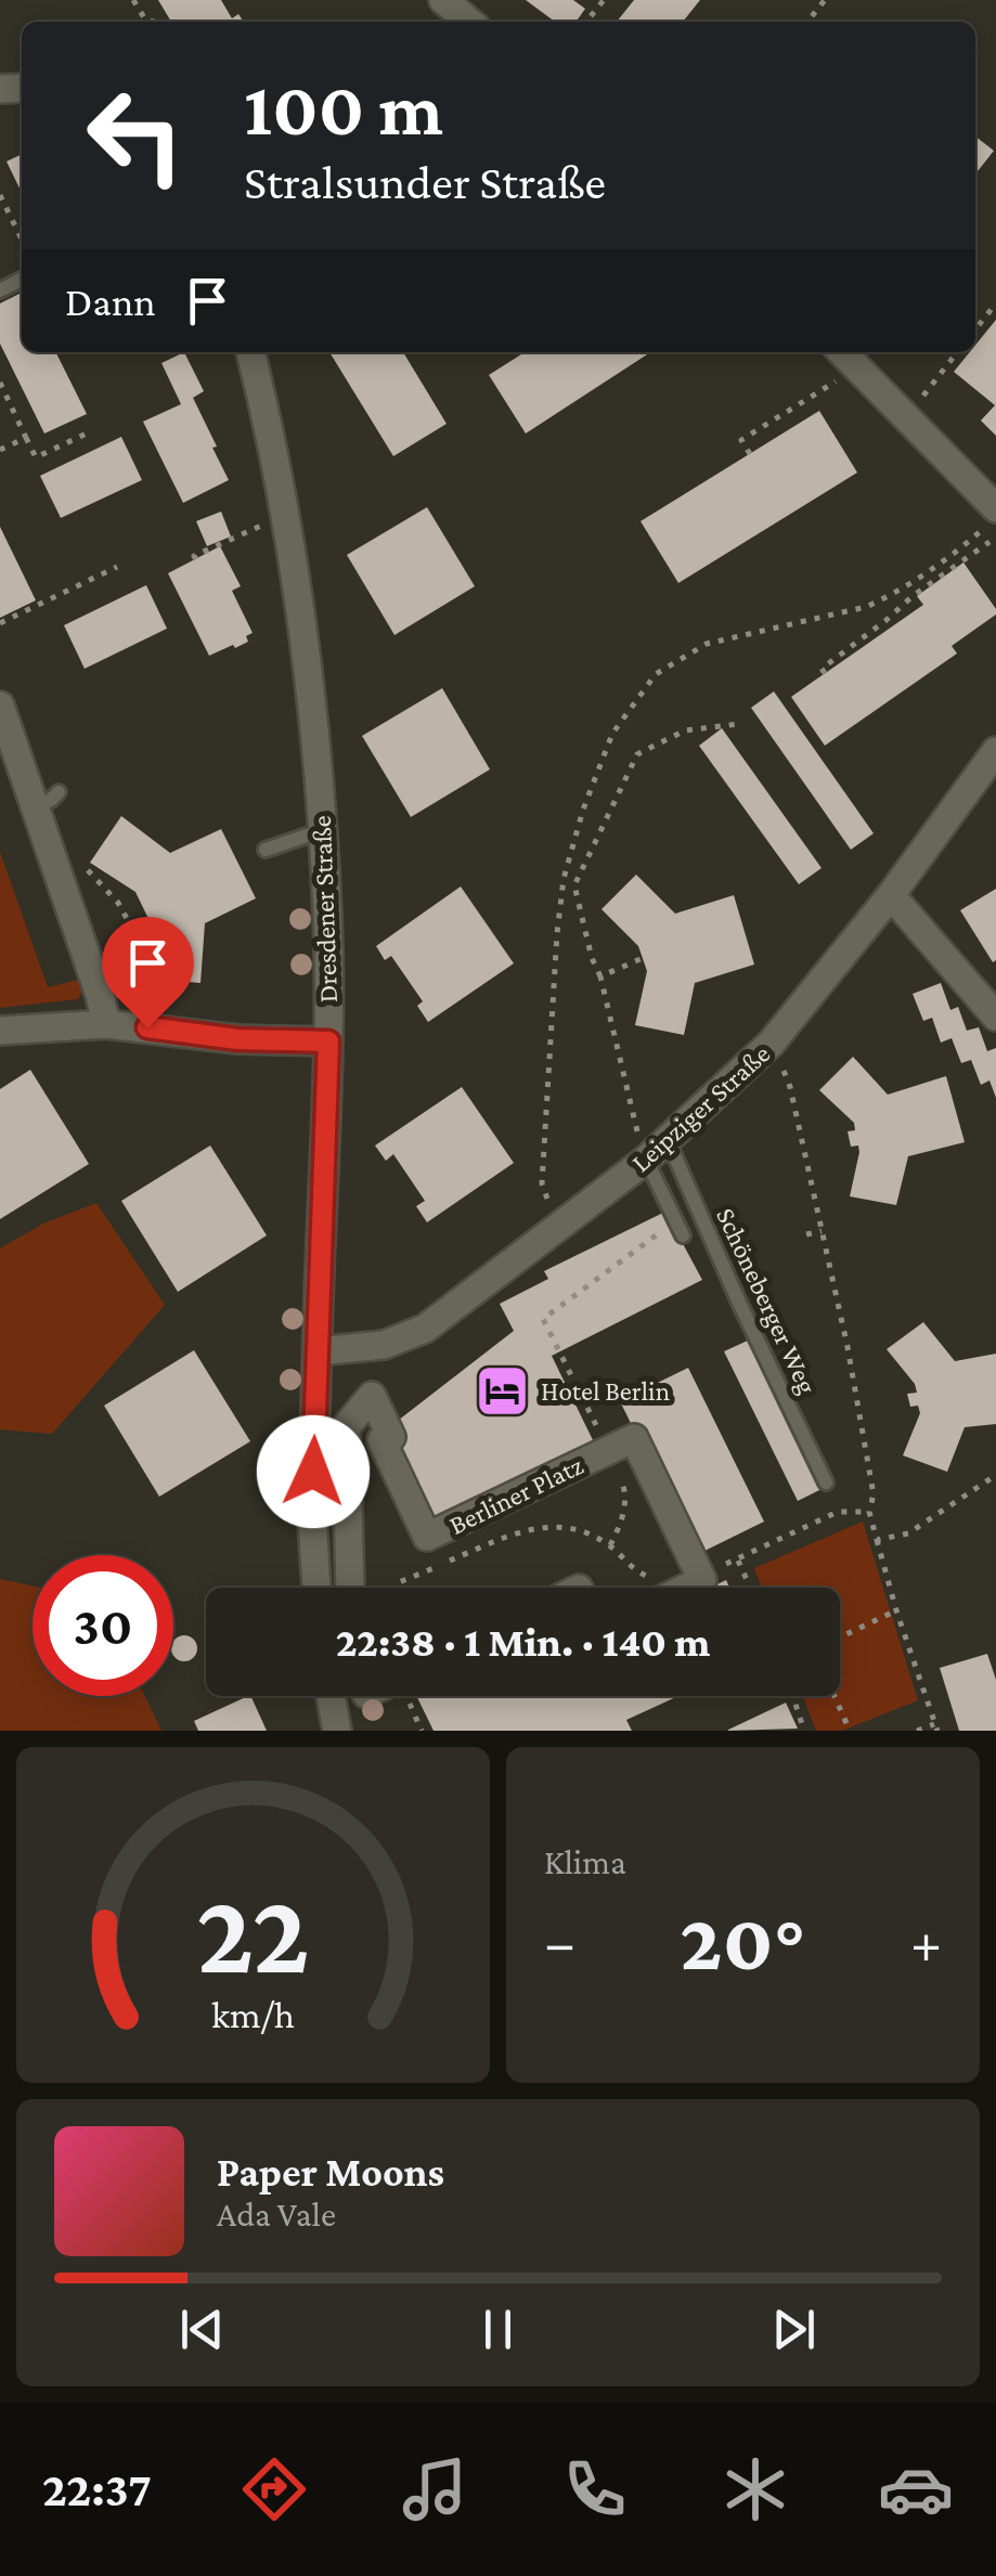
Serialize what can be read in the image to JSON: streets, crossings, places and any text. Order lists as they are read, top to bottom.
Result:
{
  "streets": {
    "street": ["Dresdener Straße", "Leipziger Straße", "Berliner Platz"],
    "lane": ["Schöneberger Weg"]
  },
  "crossings": [
    ["Dresdener Straße", "Leipziger Straße"],
    ["Leipziger Straße", "Schöneberger Weg"]
  ],
  "places": {
    "hotel": ["Hotel Berlin"]
  },
  "page": {
    "turn": ["100 m", "Stralsunder Straße"],
    "then": "Dann",
    "limit": "30",
    "trip": "22:38 · 1 Min. · 140 m",
    "tile": "Klima",
    "heat": ["−", "20°", "+"],
    "song": ["Paper Moons", "Ada Vale"],
    "tabs": "22:37",
    "gauge": ["22", "km/h"]
  }
}
